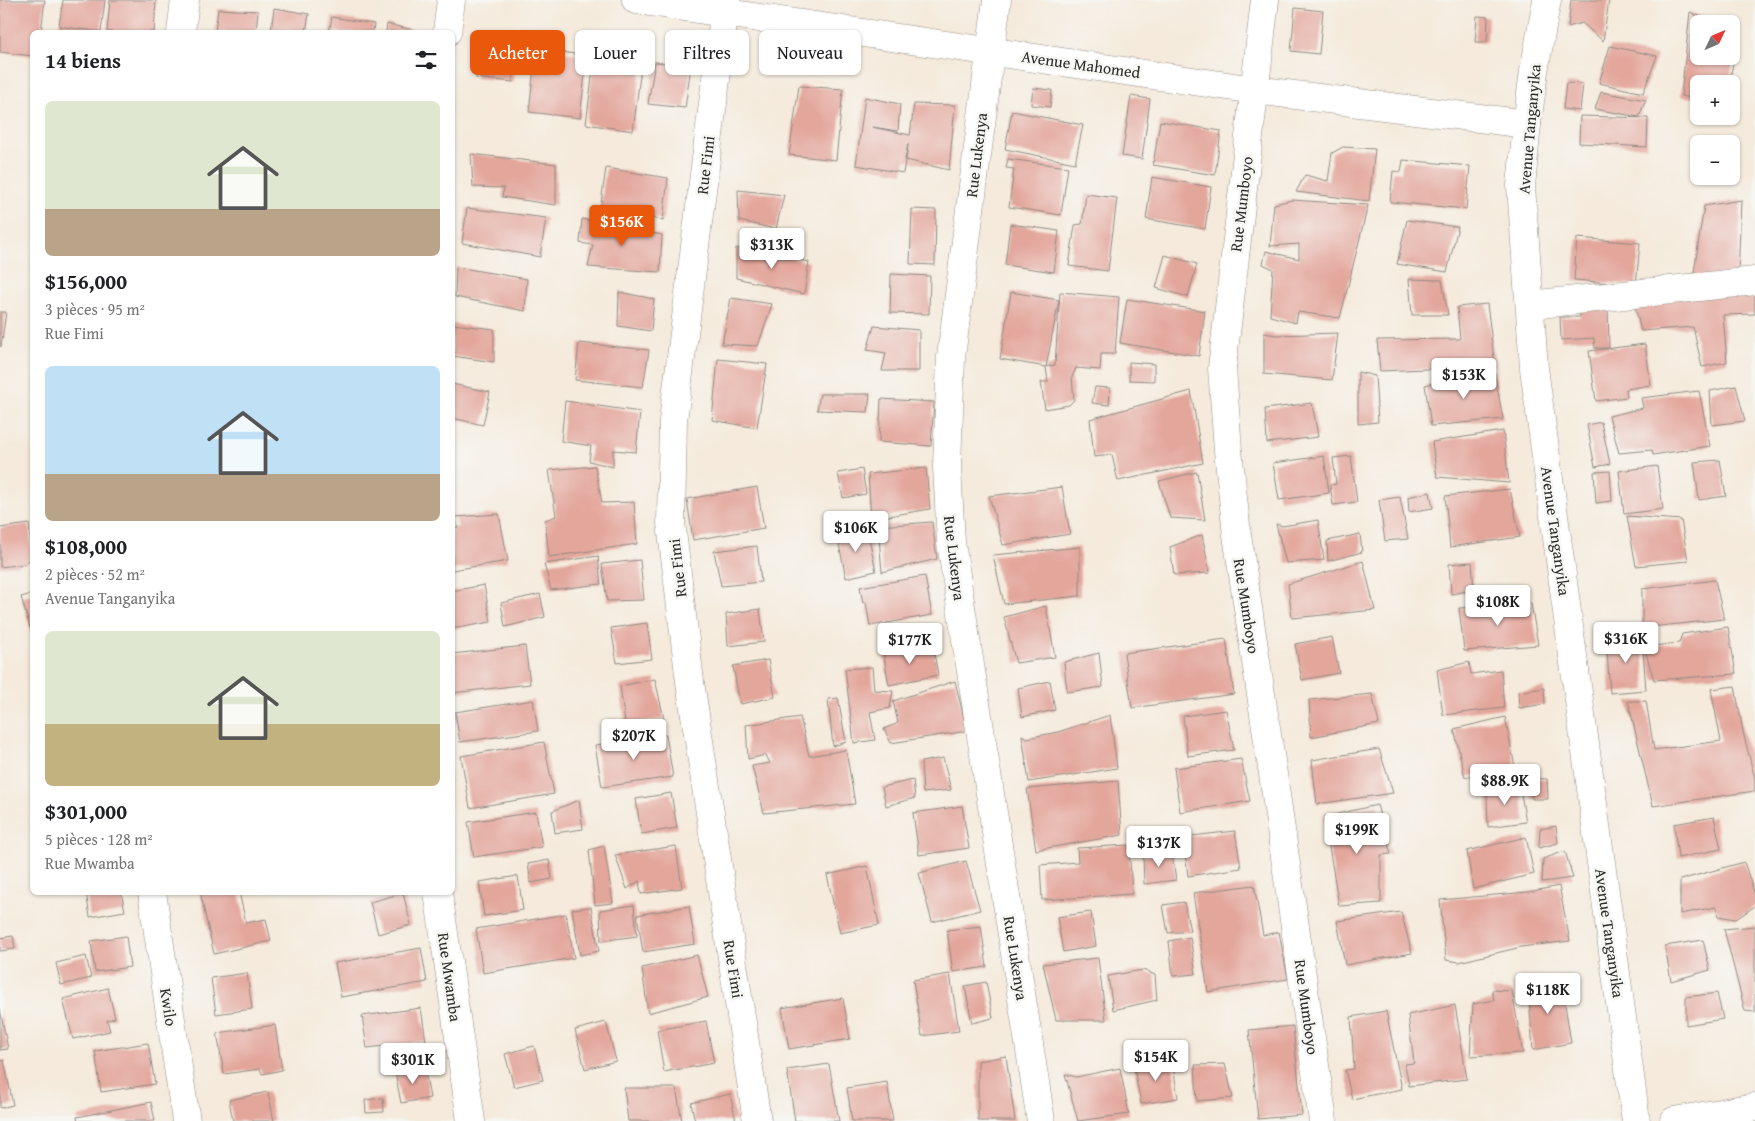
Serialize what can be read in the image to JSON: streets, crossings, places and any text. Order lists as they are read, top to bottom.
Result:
{
  "streets": {
    "street": [
      "Avenue Mahomed",
      "Avenue Tanganyika",
      "Rue Lukenya",
      "Rue Fimi",
      "Rue Mumboyo",
      "Rue Mwamba",
      "Kwilo"
    ]
  },
  "crossings": [
    ["Avenue Mahomed", "Avenue Tanganyika"],
    ["Avenue Mahomed", "Rue Lukenya"],
    ["Avenue Mahomed", "Rue Fimi"],
    ["Avenue Mahomed", "Rue Mumboyo"]
  ],
  "north": "top right",
  "page": {
    "map_buttons": ["+", "−"],
    "chip": [
      "Acheter",
      "Louer",
      "Filtres",
      "Nouveau"
    ],
    "heading": "14 biens",
    "list": [
      {
        "name": "$156,000",
        "note": "3 pièces · 95 m² · Rue Fimi"
      },
      {
        "name": "$108,000",
        "note": "2 pièces · 52 m² · Avenue Tanganyika"
      },
      {
        "name": "$301,000",
        "note": "5 pièces · 128 m² · Rue Mwamba"
      }
    ],
    "price": [
      "$156K",
      "$313K",
      "$153K",
      "$106K",
      "$108K",
      "$316K",
      "$177K",
      "$207K",
      "$88.9K",
      "$199K",
      "$137K",
      "$118K",
      "$154K",
      "$301K"
    ]
  }
}
